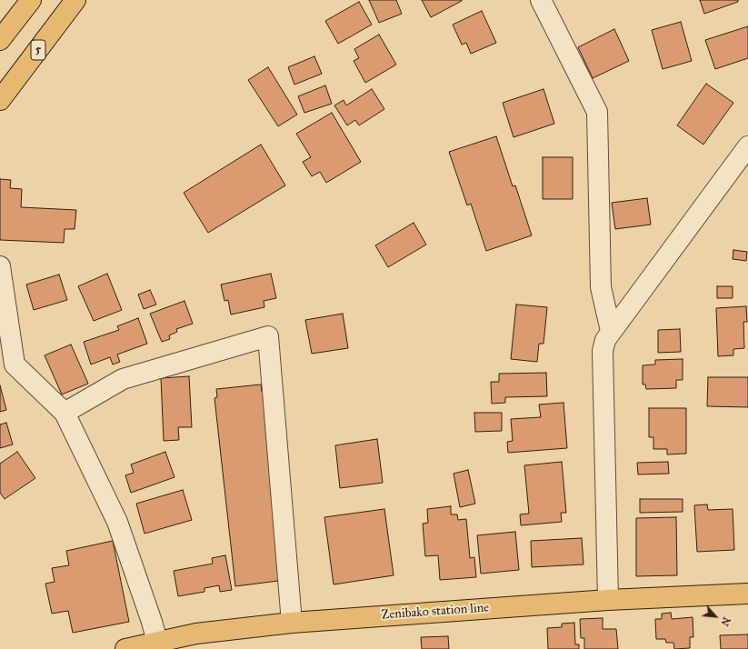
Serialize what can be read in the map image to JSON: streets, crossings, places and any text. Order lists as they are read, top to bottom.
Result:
{
  "streets": {
    "main road": ["5", "Zenibako station line"]
  },
  "north": "bottom right"
}
